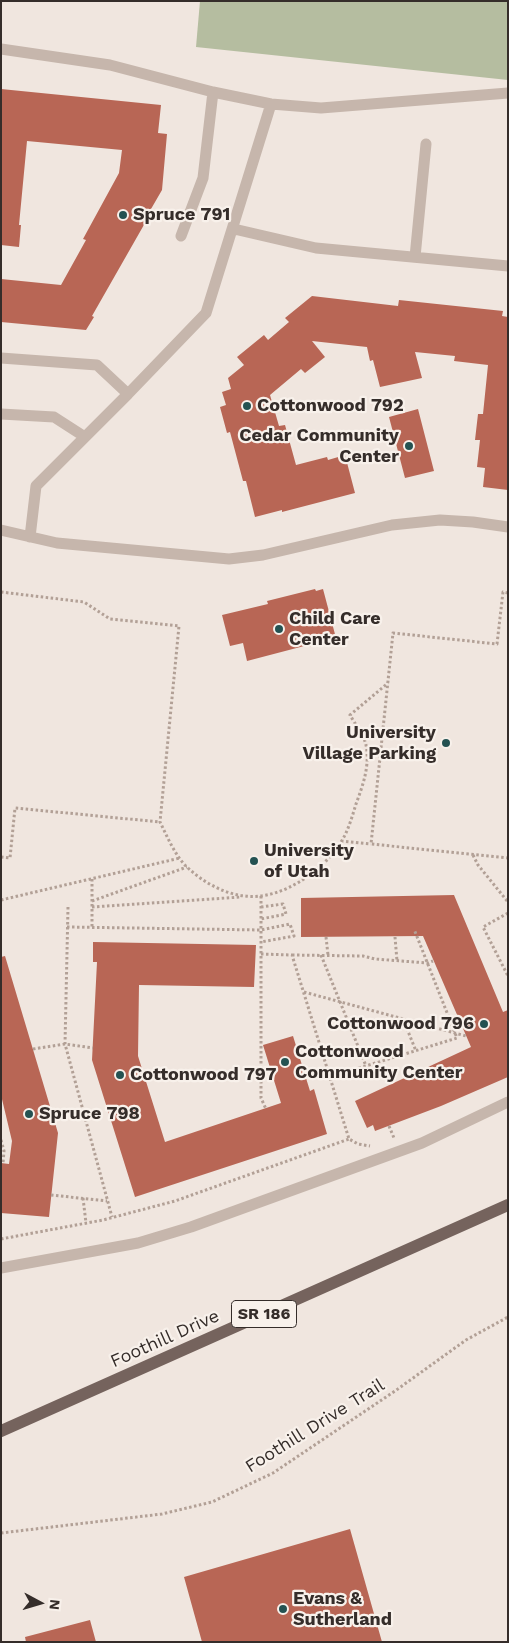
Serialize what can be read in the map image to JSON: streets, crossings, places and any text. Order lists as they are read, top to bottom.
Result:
{
  "streets": {
    "main road": ["SR 186", "Foothill Drive"],
    "path": ["Foothill Drive Trail"]
  },
  "places": [
    "Spruce 791",
    "Cottonwood 792",
    "Cedar Community Center",
    "Child Care Center",
    "University Village Parking",
    "University of Utah",
    "Cottonwood 796",
    "Cottonwood Community Center",
    "Cottonwood 797",
    "Spruce 798",
    "Evans & Sutherland"
  ],
  "north": "right"
}
